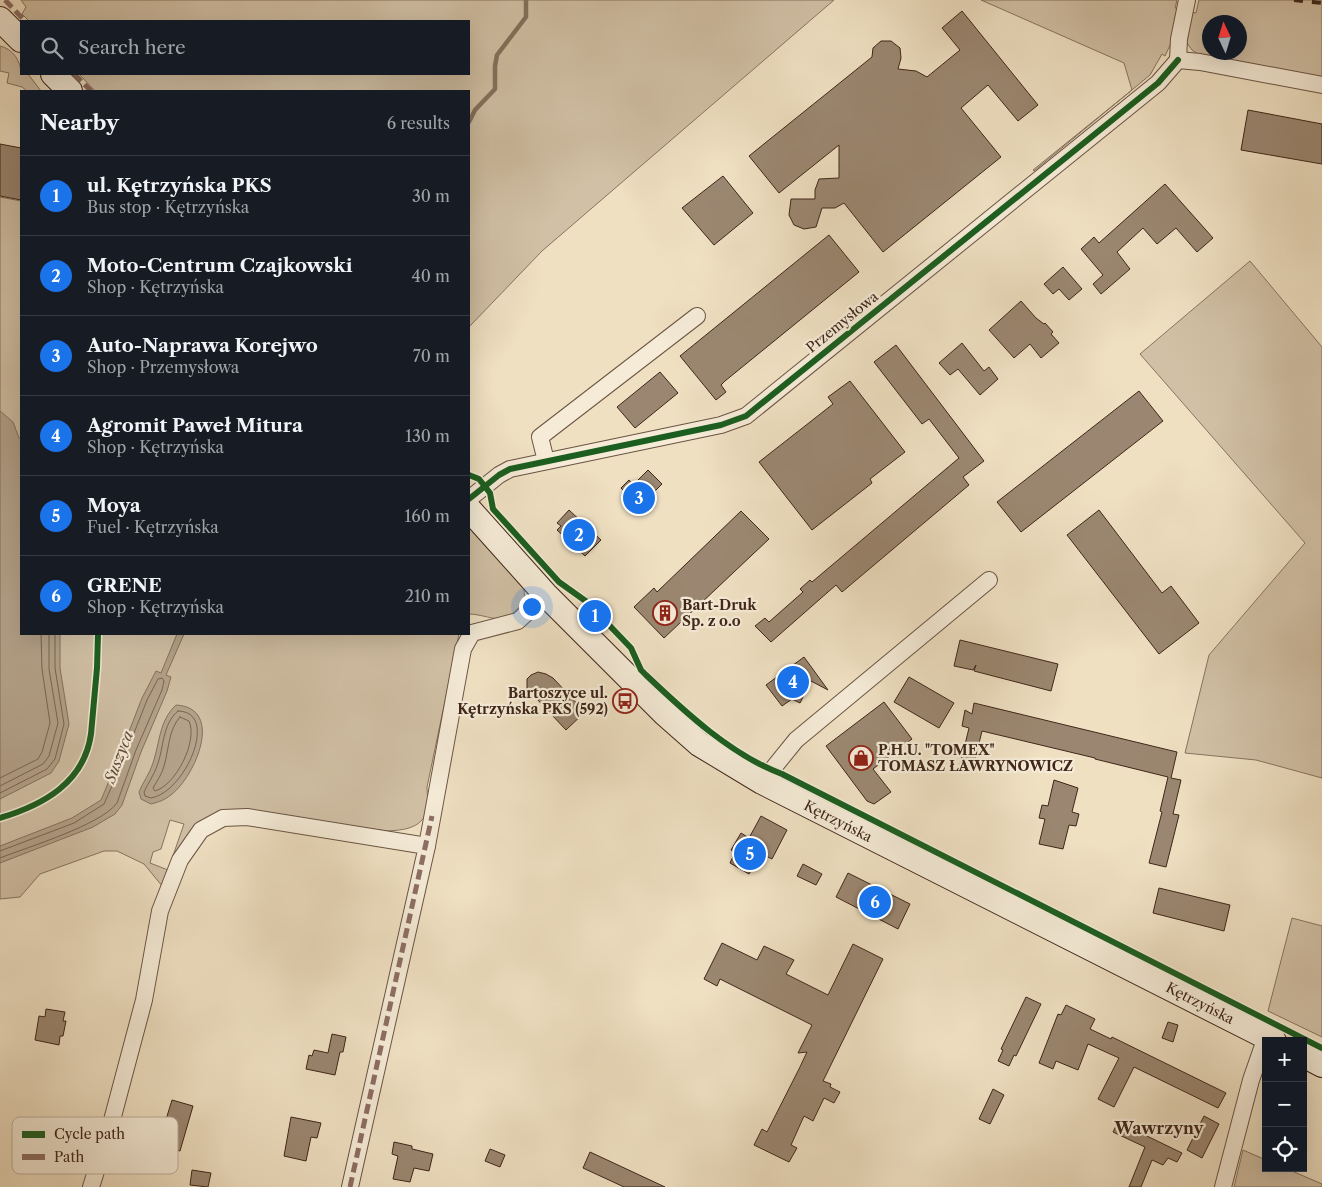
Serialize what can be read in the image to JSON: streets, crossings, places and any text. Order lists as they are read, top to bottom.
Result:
{
  "streets": {
    "main road": ["Kętrzyńska"],
    "street": ["Przemysłowa"]
  },
  "districts": ["Wawrzyny"],
  "water": ["Suszyca"],
  "places": {
    "building": ["Bart-Druk Sp. z o.o"],
    "bus stop": ["Bartoszyce ul. Kętrzyńska PKS (592)"],
    "shop": ["P.H.U. \"TOMEX\" TOMASZ ŁAWRYNOWICZ"]
  },
  "legend": ["Cycle path", "Path"],
  "north": "top",
  "page": {
    "search": "Search here",
    "heading": ["Nearby", "6 results"],
    "list": [
      {
        "mark": "1",
        "name": "ul. Kętrzyńska PKS",
        "note": "Bus stop · Kętrzyńska",
        "value": "30 m"
      },
      {
        "mark": "2",
        "name": "Moto-Centrum Czajkowski",
        "note": "Shop · Kętrzyńska",
        "value": "40 m"
      },
      {
        "mark": "3",
        "name": "Auto-Naprawa Korejwo",
        "note": "Shop · Przemysłowa",
        "value": "70 m"
      },
      {
        "mark": "4",
        "name": "Agromit Paweł Mitura",
        "note": "Shop · Kętrzyńska",
        "value": "130 m"
      },
      {
        "mark": "5",
        "name": "Moya",
        "note": "Fuel · Kętrzyńska",
        "value": "160 m"
      },
      {
        "mark": "6",
        "name": "GRENE",
        "note": "Shop · Kętrzyńska",
        "value": "210 m"
      }
    ],
    "pins": [
      "3",
      "2",
      "1",
      "4",
      "5",
      "6"
    ],
    "map_buttons": ["+", "−"]
  }
}
